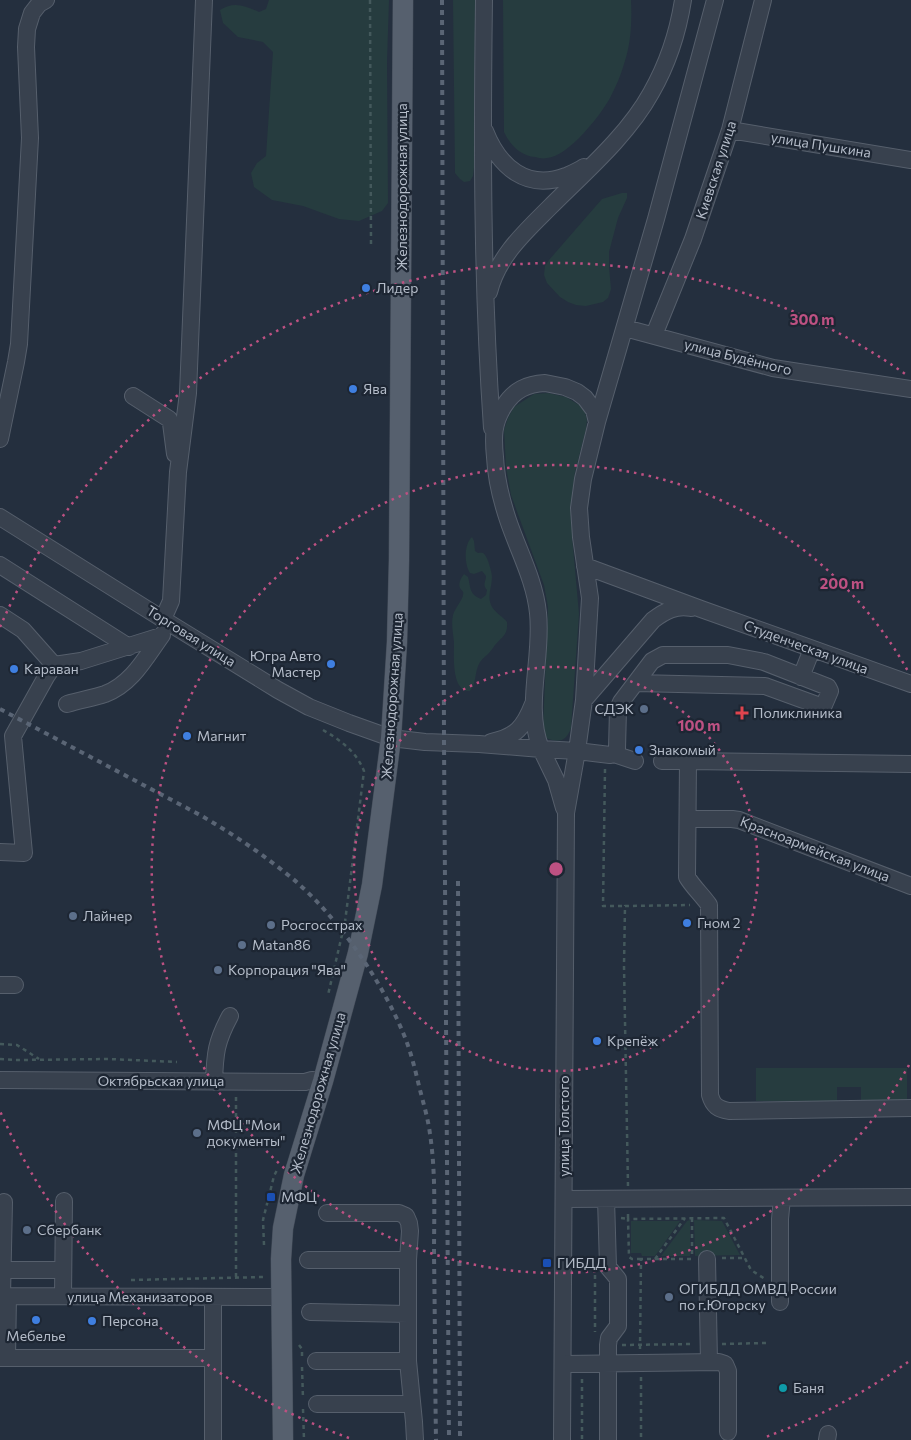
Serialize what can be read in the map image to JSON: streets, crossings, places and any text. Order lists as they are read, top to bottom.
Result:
{
  "streets": {
    "main road": ["Железнодорожная улица"],
    "street": [
      "улица Пушкина",
      "Киевская улица",
      "улица Будённого",
      "Торговая улица",
      "Студенческая улица",
      "Красноармейская улица",
      "Октябрьская улица",
      "улица Толстого",
      "улица Механизаторов"
    ]
  },
  "crossings": [
    ["улица Пушкина", "Киевская улица"],
    ["Киевская улица", "улица Будённого"],
    ["Железнодорожная улица", "Торговая улица"],
    ["Железнодорожная улица", "Октябрьская улица"],
    ["Железнодорожная улица", "улица Механизаторов"]
  ],
  "places": {
    "other": [
      "Лидер",
      "Ява",
      "Югра Авто Мастер",
      "Караван",
      "СДЭК",
      "Магнит",
      "Знакомый",
      "Лайнер",
      "Гном 2",
      "Росгосстрах",
      "Matan86",
      "Корпорация \"Ява\"",
      "Крепёж",
      "МФЦ \"Мои документы\"",
      "Сбербанк",
      "ОГИБДД ОМВД России по г.Югорску",
      "Мебелье",
      "Персона",
      "Баня"
    ],
    "health": ["Поликлиника"],
    "transit": ["МФЦ", "ГИБДД"]
  },
  "rings": ["300 m", "200 m", "100 m"]
}
